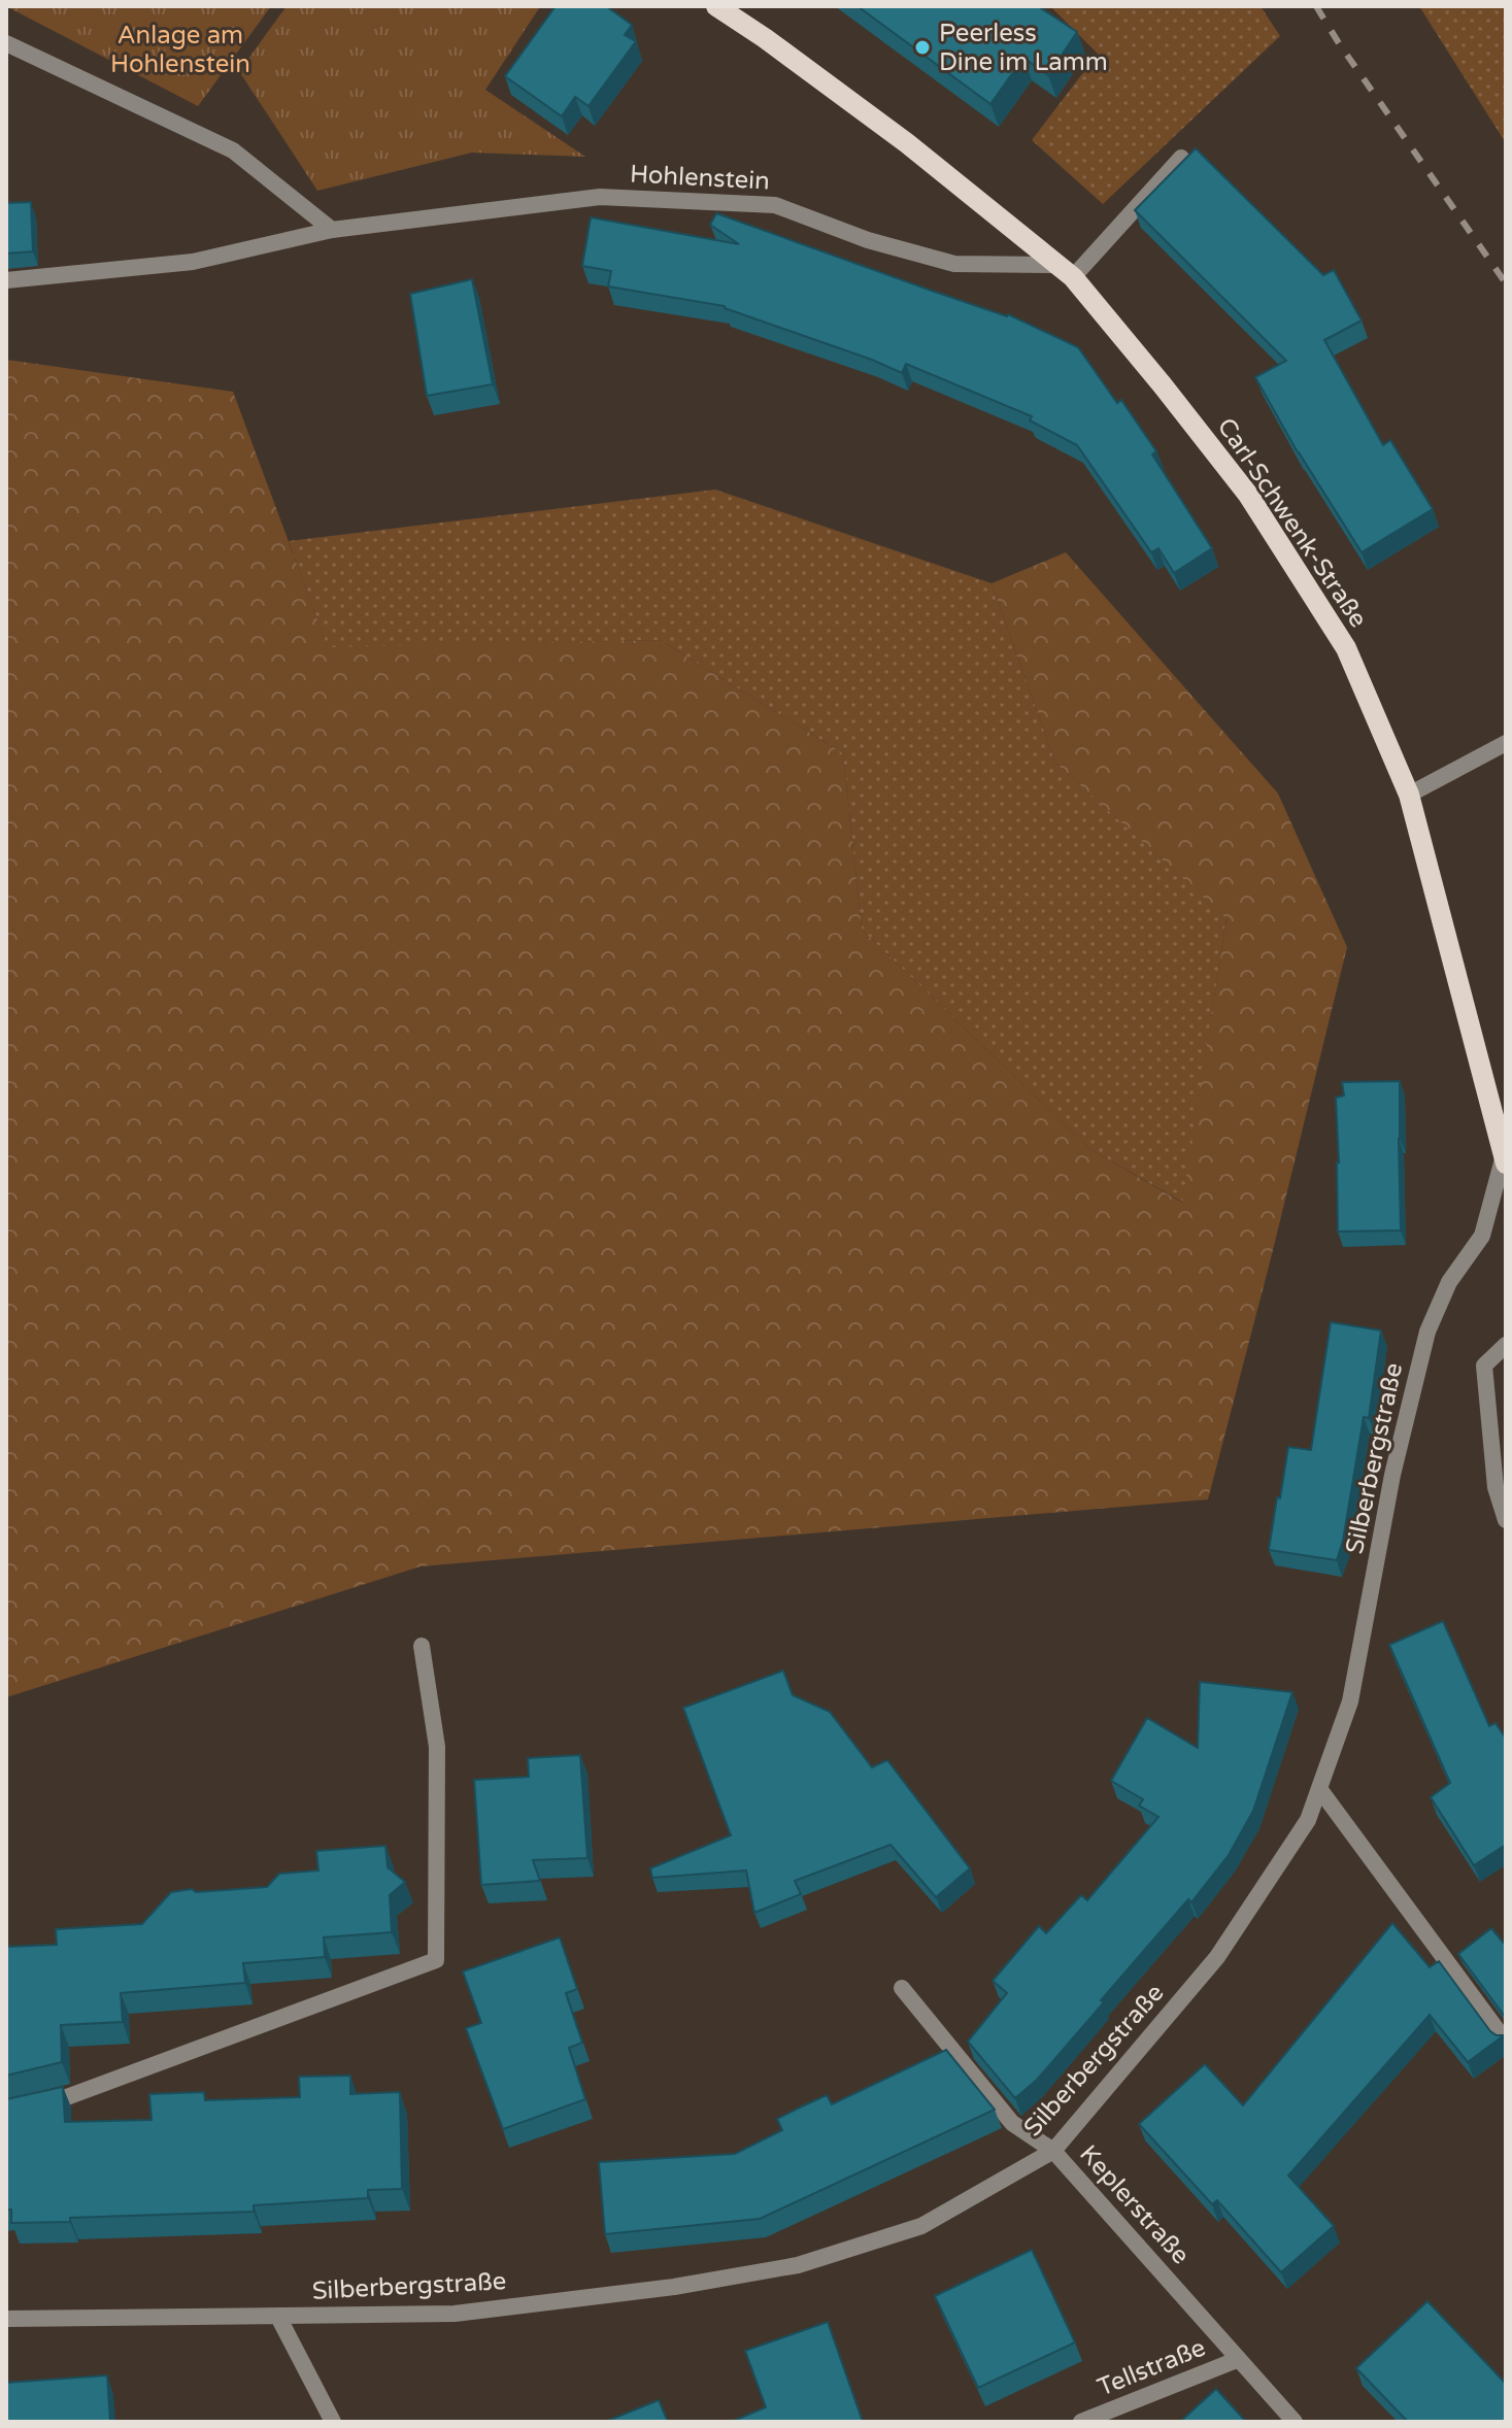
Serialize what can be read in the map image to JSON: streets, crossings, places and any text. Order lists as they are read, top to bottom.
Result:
{
  "streets": {
    "main road": ["Carl-Schwenk-Straße"],
    "street": [
      "Hohlenstein",
      "Silberbergstraße",
      "Keplerstraße",
      "Tellstraße"
    ]
  },
  "crossings": [
    ["Hohlenstein", "Carl-Schwenk-Straße"],
    ["Carl-Schwenk-Straße", "Silberbergstraße"],
    ["Silberbergstraße", "Keplerstraße"],
    ["Keplerstraße", "Tellstraße"]
  ],
  "parks": ["Anlage am Hohlenstein"],
  "places": ["Peerless Dine im Lamm"]
}
